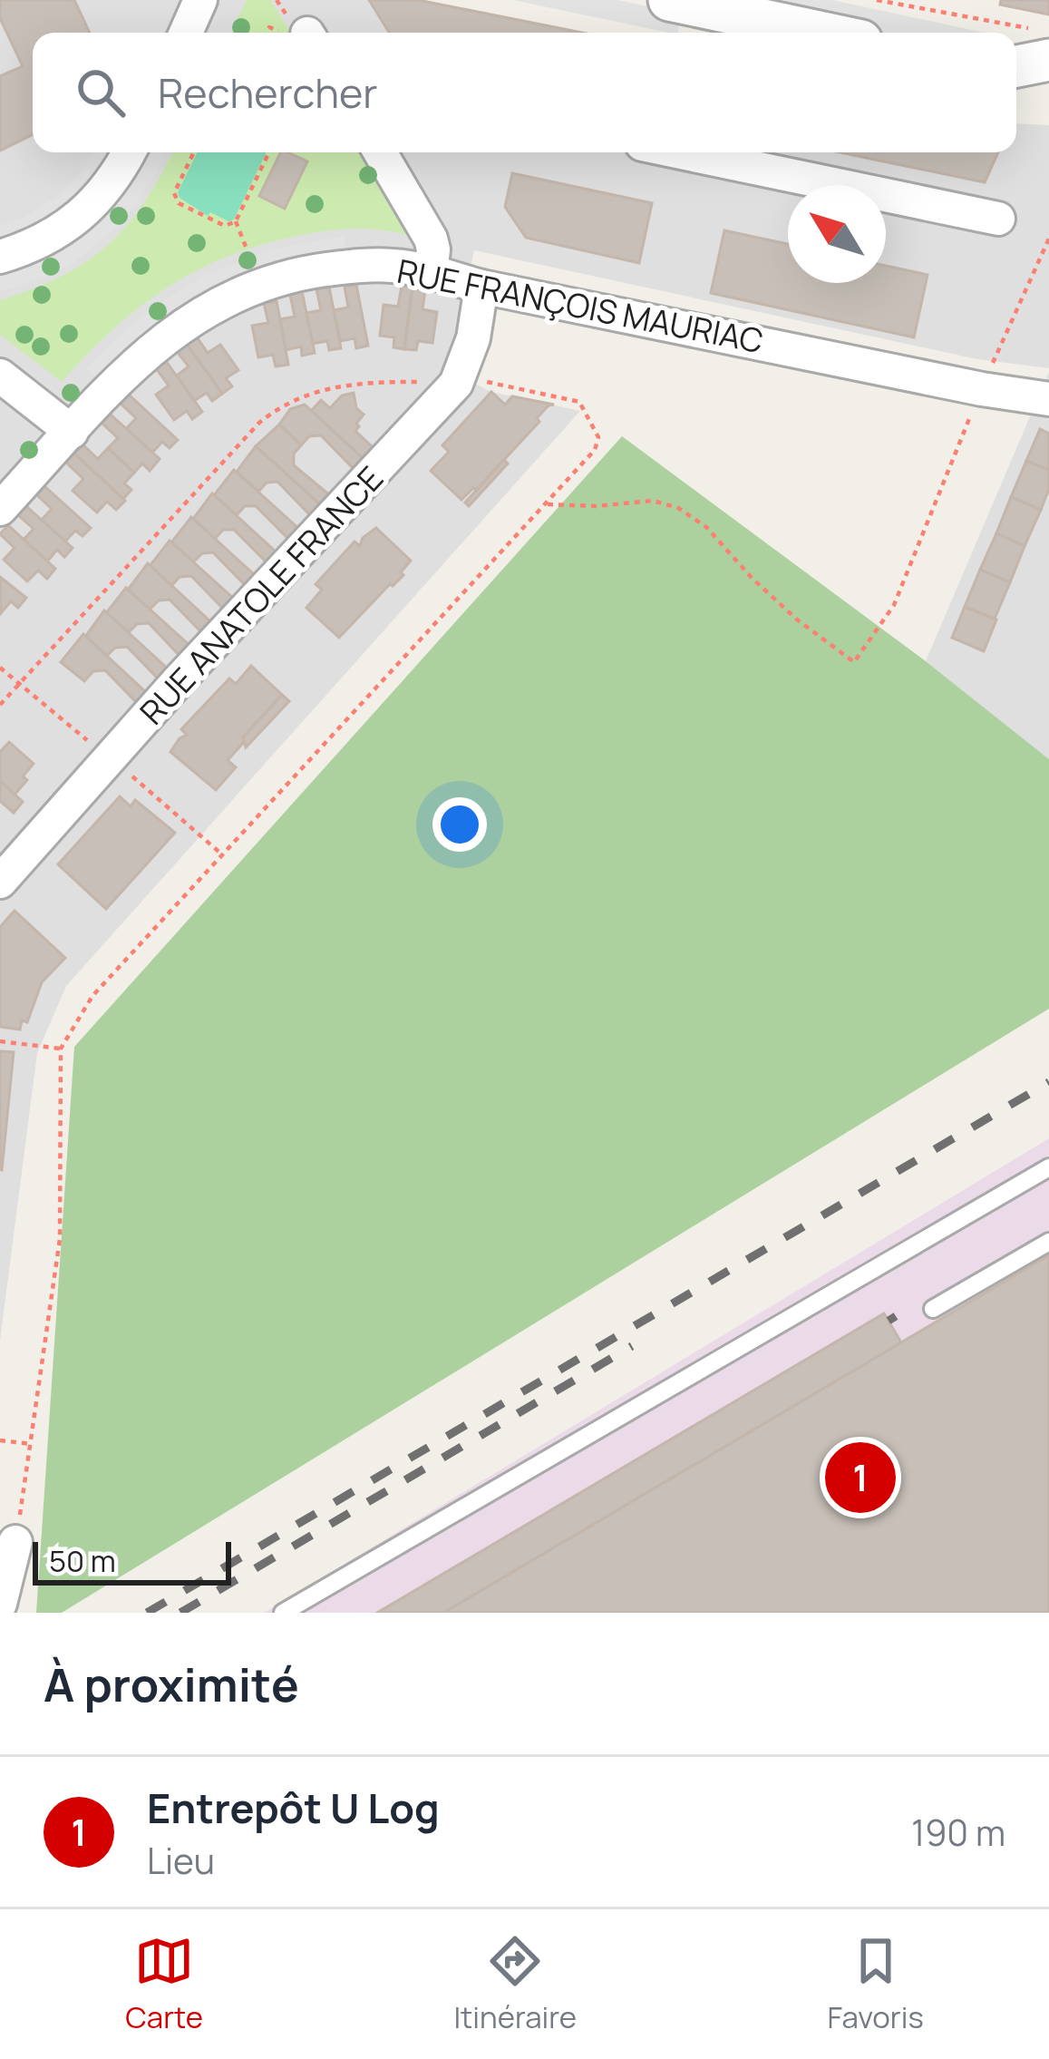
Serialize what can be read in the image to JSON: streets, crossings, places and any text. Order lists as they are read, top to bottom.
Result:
{
  "streets": {
    "street": ["RUE FRANÇOIS MAURIAC", "RUE ANATOLE FRANCE"]
  },
  "crossings": [
    ["RUE FRANÇOIS MAURIAC", "RUE ANATOLE FRANCE"]
  ],
  "scale_bar": "50 m",
  "north": "top left",
  "page": {
    "search": "Rechercher",
    "pins": "1",
    "scale": "50 m",
    "heading": "À proximité",
    "list": [
      {
        "mark": "1",
        "name": "Entrepôt U Log",
        "note": "Lieu",
        "value": "190 m"
      }
    ],
    "nav": ["Carte", "Itinéraire", "Favoris"]
  }
}
